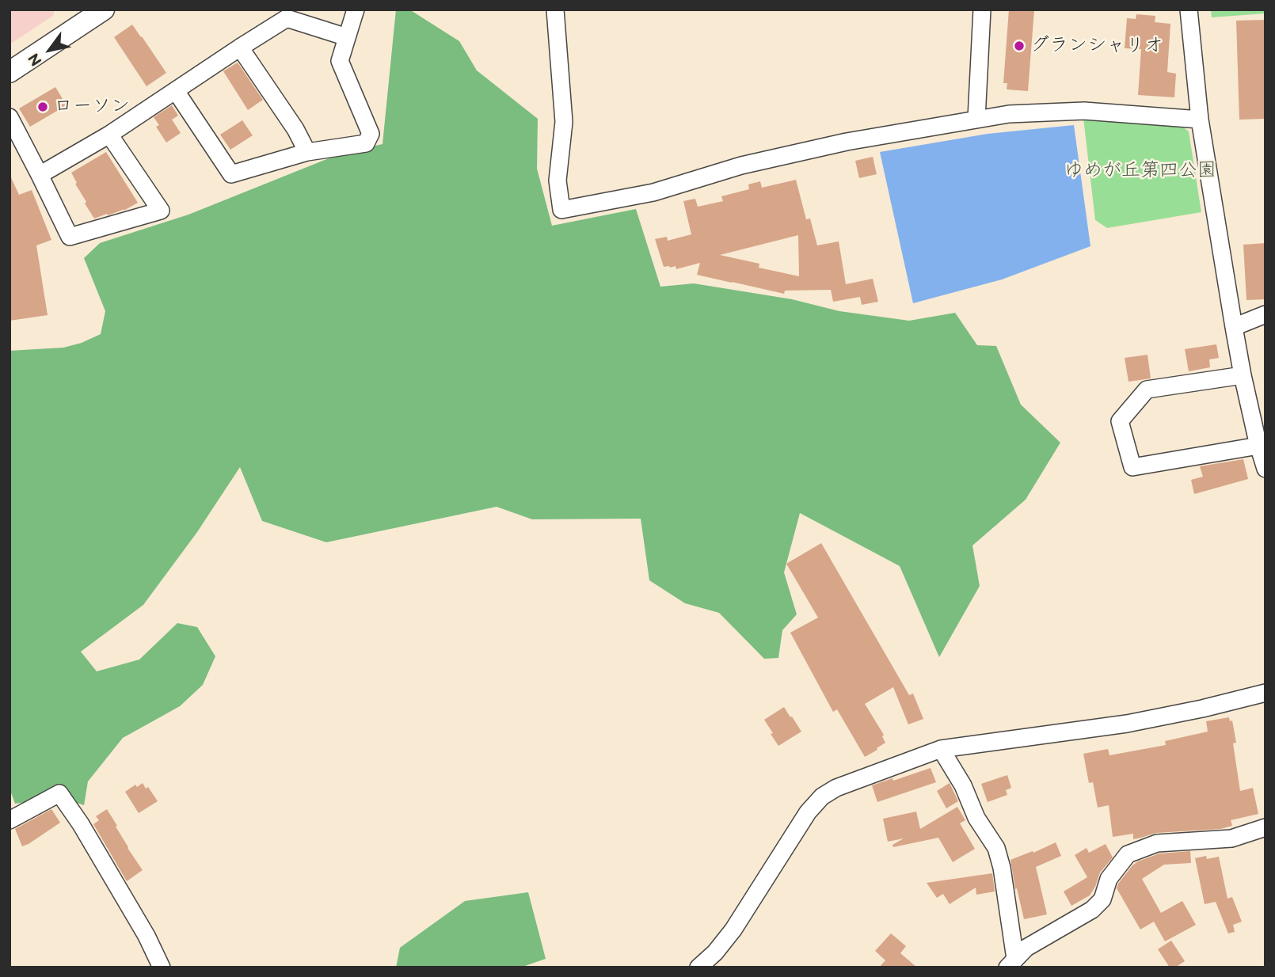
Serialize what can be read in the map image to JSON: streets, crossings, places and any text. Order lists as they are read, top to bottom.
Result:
{
  "parks": ["ゆめが丘第四公園"],
  "places": ["グランシャリオ", "ローソン"],
  "north": "bottom left"
}
